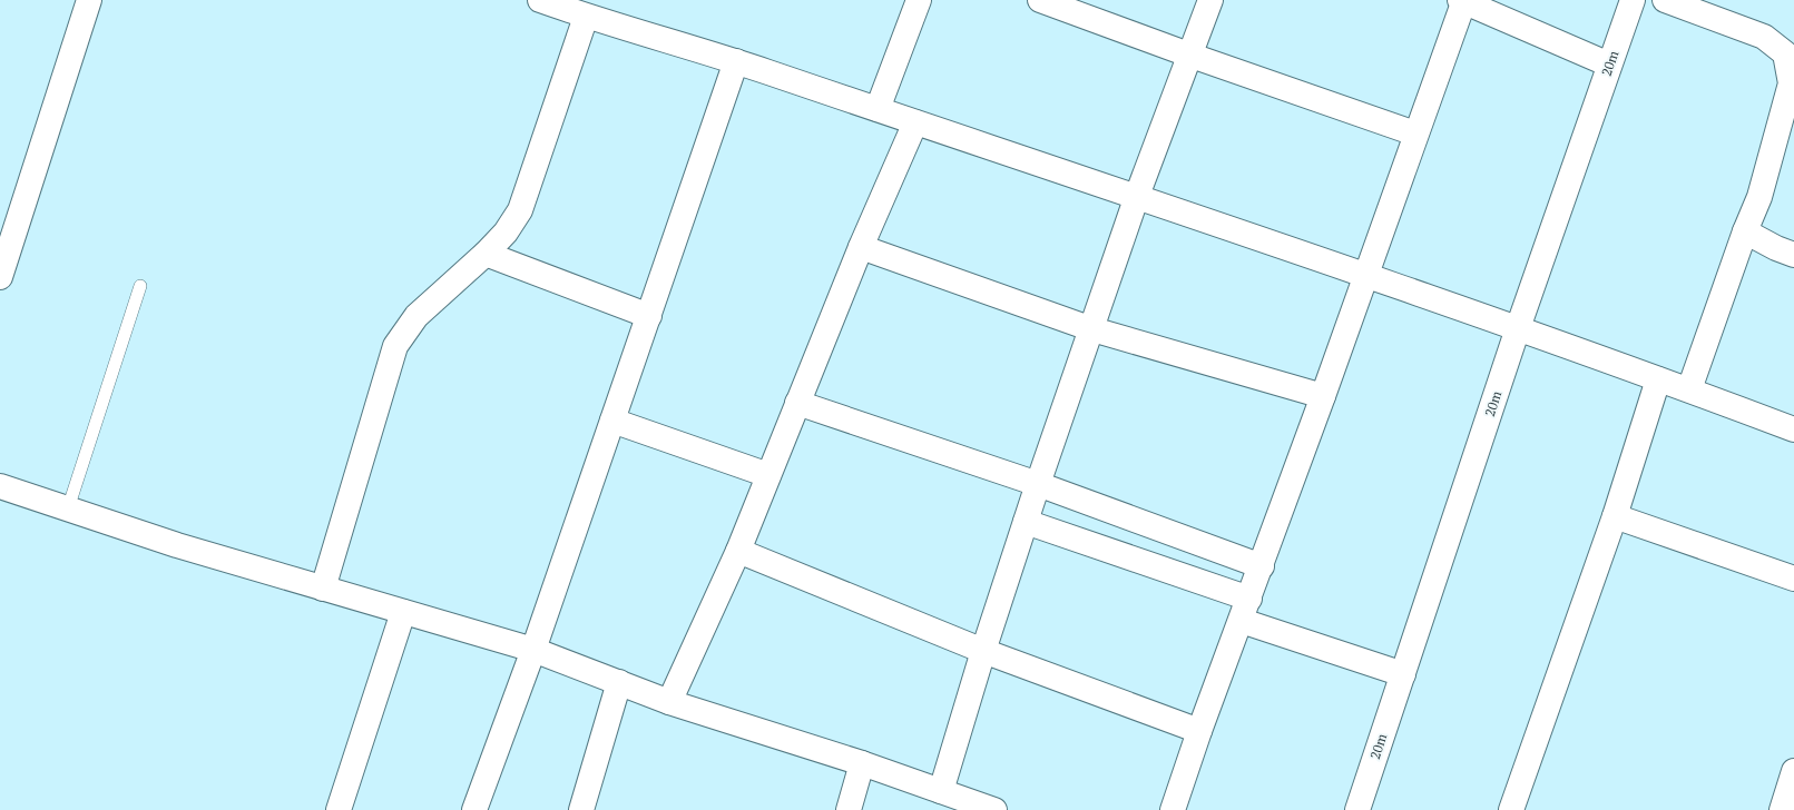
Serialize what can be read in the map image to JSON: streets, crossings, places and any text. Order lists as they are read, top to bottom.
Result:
{
  "streets": {
    "street": ["20m"]
  }
}
